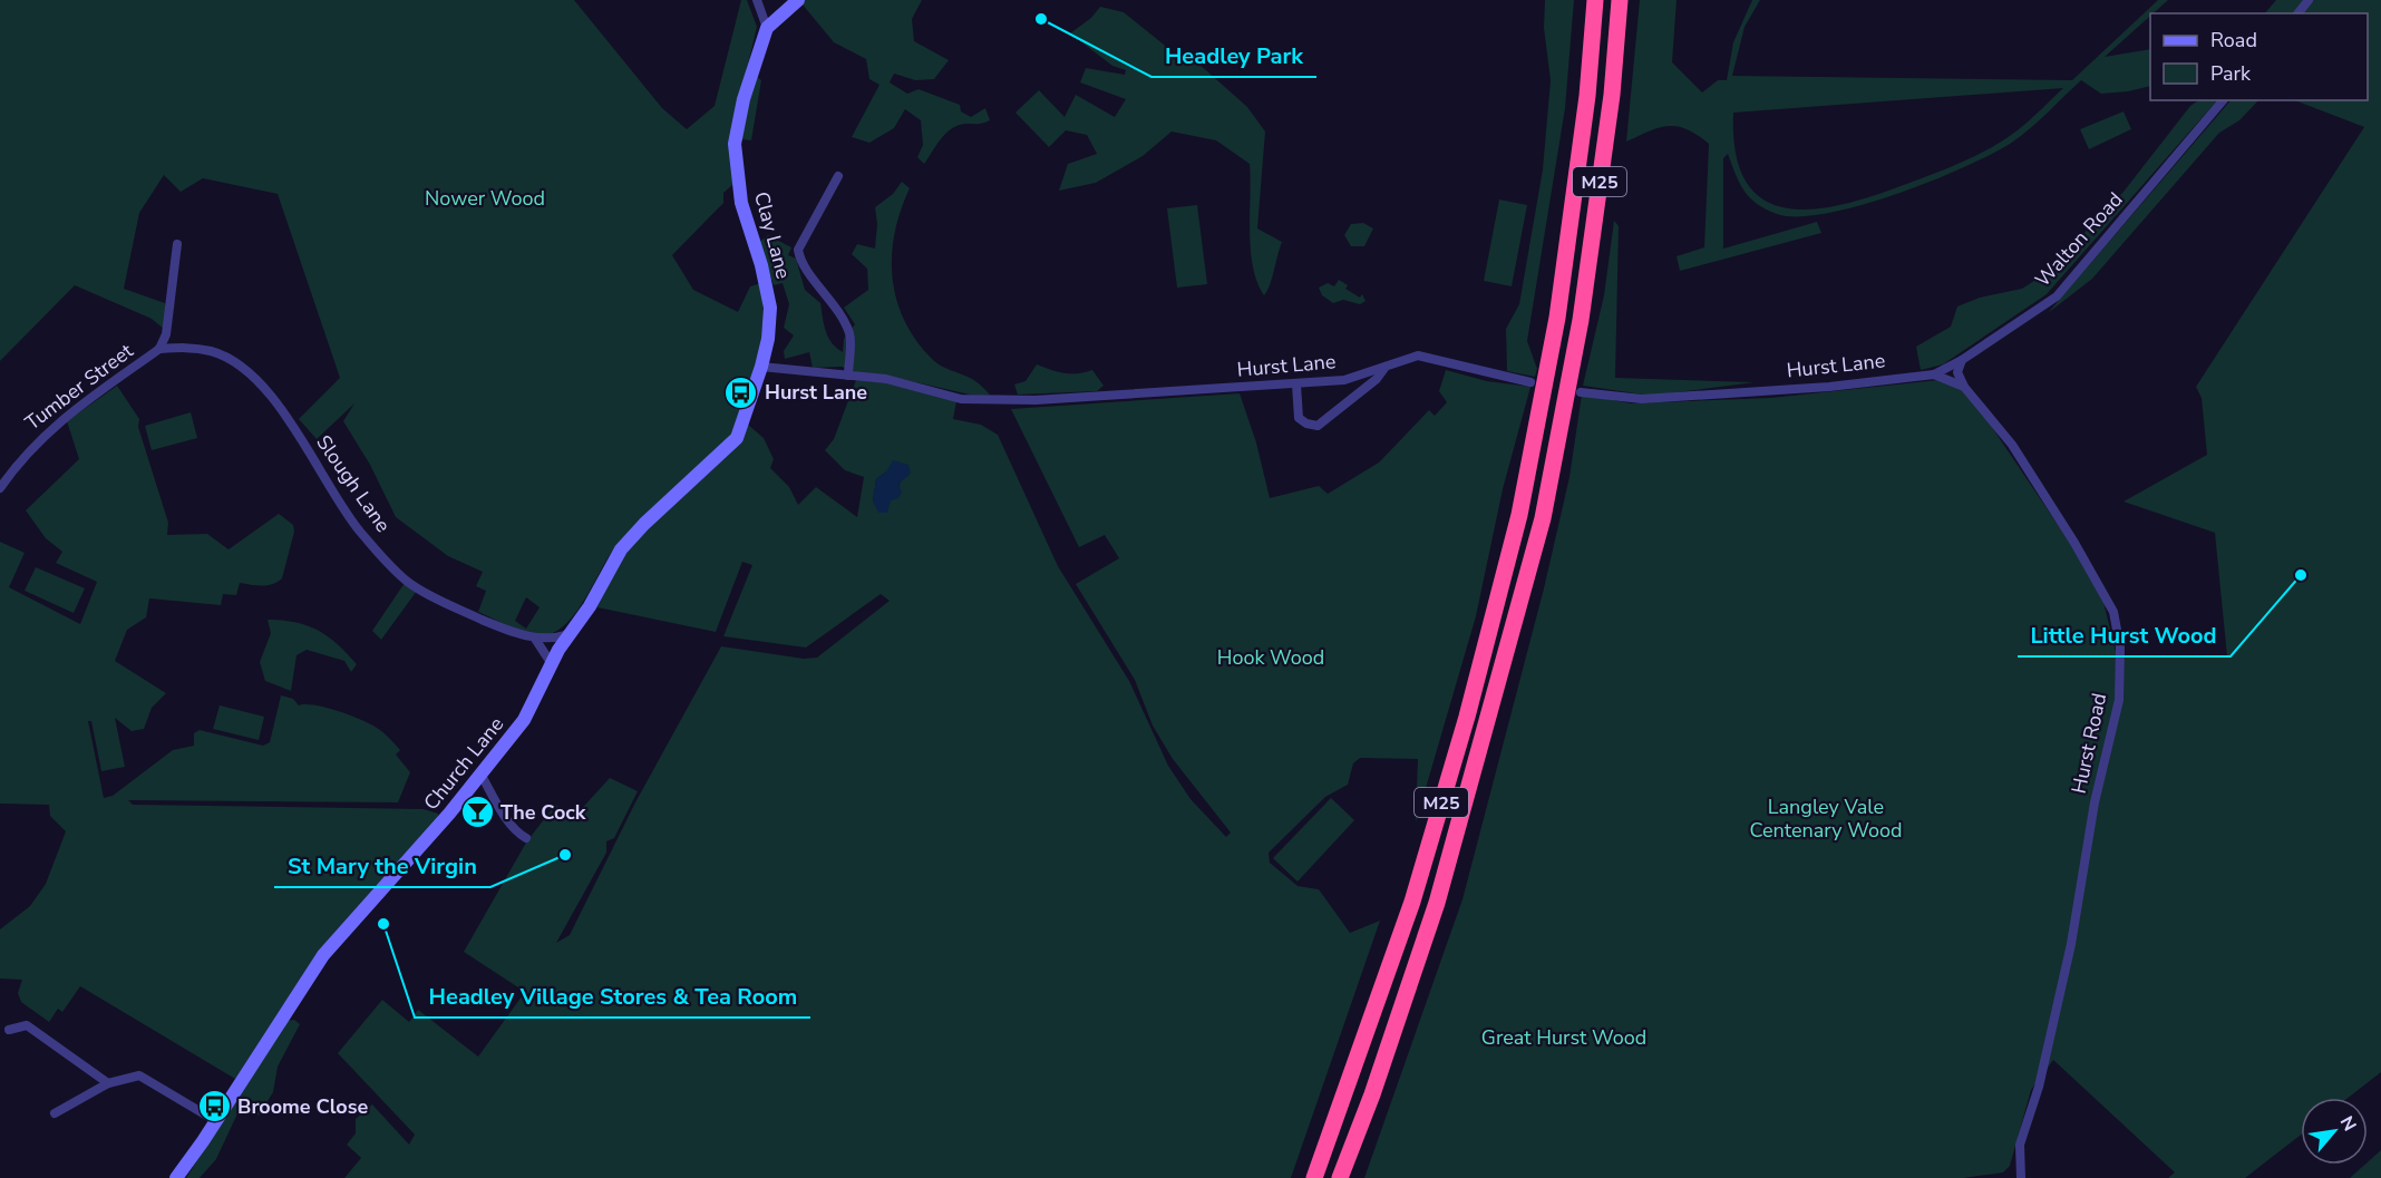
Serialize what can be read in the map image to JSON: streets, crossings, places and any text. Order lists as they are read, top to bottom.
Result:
{
  "streets": {
    "highway": ["M25"],
    "street": [
      "Clay Lane",
      "Walton Road",
      "Hurst Lane",
      "Tumber Street",
      "Slough Lane",
      "Hurst Road",
      "Church Lane"
    ]
  },
  "crossings": [
    ["Clay Lane", "Hurst Lane"],
    ["Clay Lane", "Church Lane"],
    ["Walton Road", "Hurst Lane"],
    ["Walton Road", "Hurst Road"],
    ["Hurst Lane", "Hurst Road"],
    ["Hurst Lane", "Church Lane"],
    ["Tumber Street", "Slough Lane"],
    ["Slough Lane", "Church Lane"]
  ],
  "parks": [
    "Nower Wood",
    "Hook Wood",
    "Langley Vale Centenary Wood",
    "Great Hurst Wood"
  ],
  "places": {
    "other": [
      "Headley Park",
      "Little Hurst Wood",
      "St Mary the Virgin",
      "Headley Village Stores & Tea Room"
    ],
    "bus stop": ["Hurst Lane", "Broome Close"],
    "bar": ["The Cock"]
  },
  "legend": ["Road", "Park"],
  "north": "top right"
}
